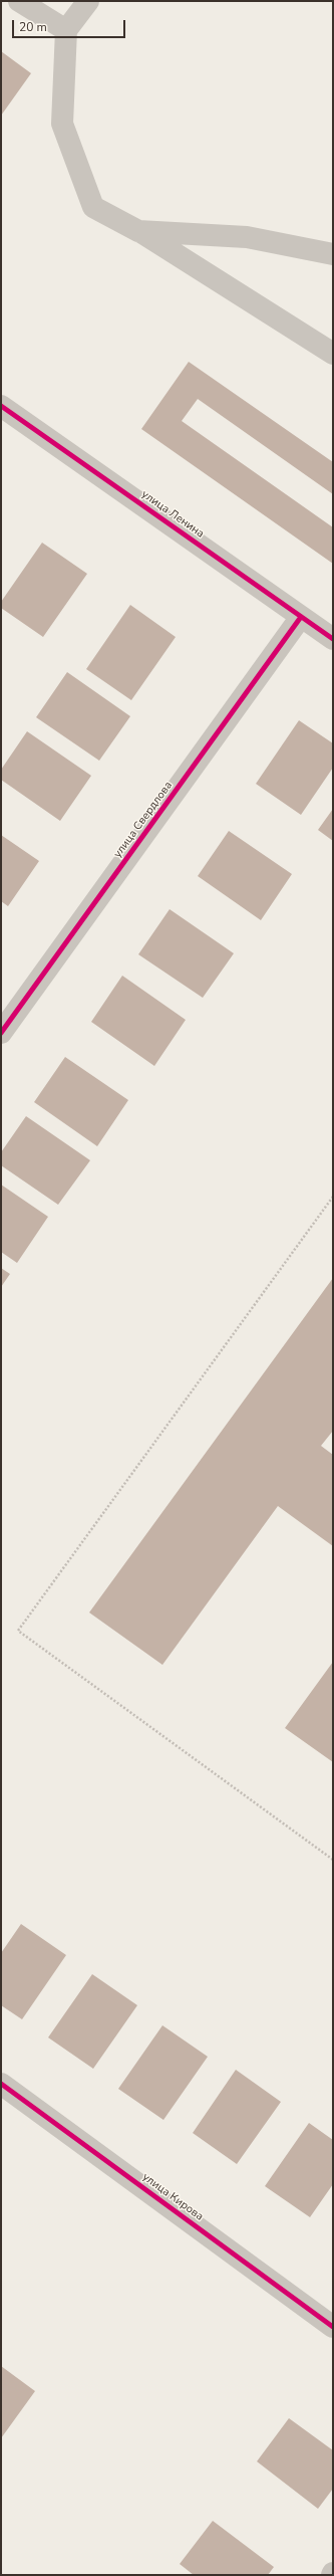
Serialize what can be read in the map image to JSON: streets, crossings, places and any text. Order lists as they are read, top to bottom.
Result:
{
  "streets": {
    "street": ["улица Ленина", "улица Свердлова", "улица Кирова"]
  },
  "crossings": [
    ["улица Ленина", "улица Свердлова"]
  ],
  "scale_bar": "20 m"
}
